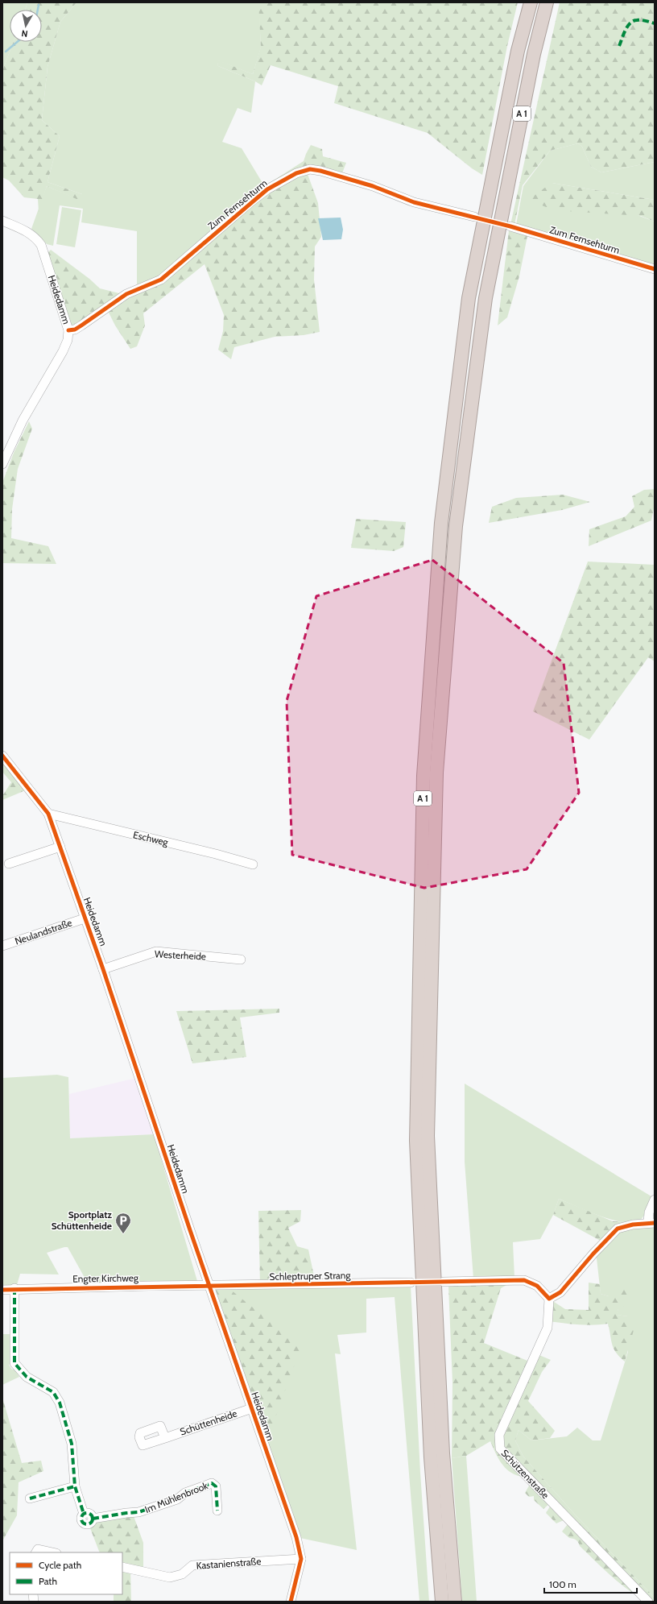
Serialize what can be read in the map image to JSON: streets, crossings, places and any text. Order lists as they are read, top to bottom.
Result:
{
  "streets": {
    "highway": ["A 1"],
    "street": [
      "Zum Fernsehturm",
      "Heidedamm",
      "Eschweg",
      "Neulandstraße",
      "Westerheide",
      "Schleptruper Strang",
      "Engter Kirchweg",
      "Schüttenheide",
      "Schützenstraße",
      "Im Mühlenbrook",
      "Kastanienstraße"
    ]
  },
  "crossings": [
    ["Zum Fernsehturm", "Heidedamm"],
    ["Heidedamm", "Eschweg"],
    ["Heidedamm", "Neulandstraße"],
    ["Heidedamm", "Westerheide"],
    ["Heidedamm", "Schleptruper Strang"],
    ["Heidedamm", "Engter Kirchweg"],
    ["Heidedamm", "Schüttenheide"],
    ["Heidedamm", "Kastanienstraße"],
    ["Schleptruper Strang", "Engter Kirchweg"],
    ["Engter Kirchweg", "Im Mühlenbrook"]
  ],
  "places": {
    "parking": ["Sportplatz Schüttenheide"]
  },
  "legend": ["Cycle path", "Path"],
  "scale_bar": "100 m",
  "north": "bottom"
}
